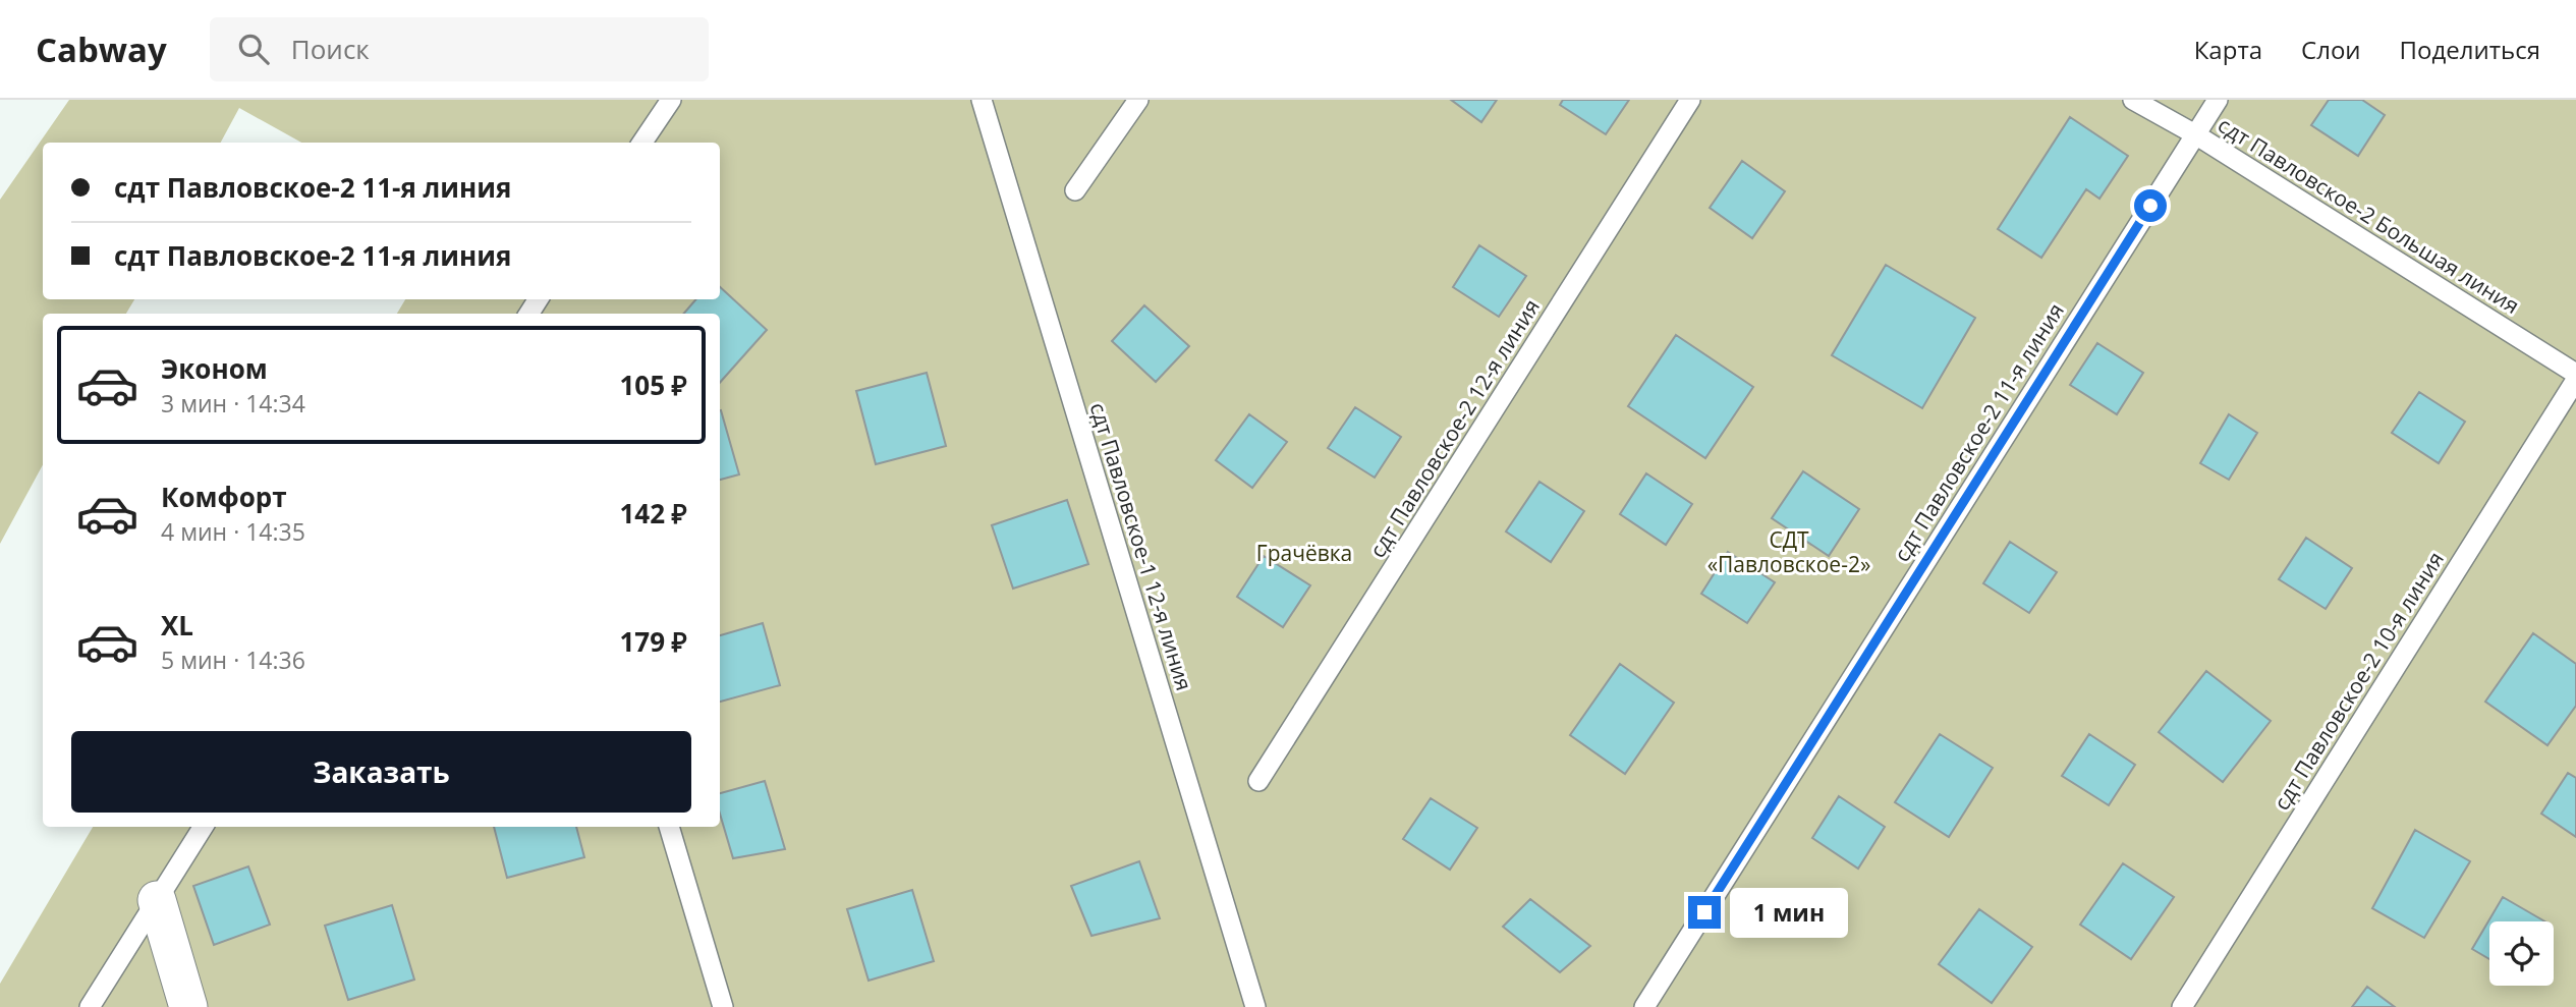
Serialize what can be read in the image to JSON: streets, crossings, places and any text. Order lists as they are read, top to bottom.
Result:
{
  "streets": {
    "lane": [
      "сдт Павловское-2 Большая линия",
      "сдт Павловское-2 12-я линия",
      "сдт Павловское-2 11-я линия",
      "сдт Павловское-1 12-я линия",
      "сдт Павловское-2 10-я линия"
    ]
  },
  "crossings": [
    ["сдт Павловское-2 Большая линия", "сдт Павловское-2 11-я линия"]
  ],
  "parks": ["СДТ «Павловское-2»", "Грачёвка"],
  "page": {
    "header": "Cabway",
    "search": "Поиск",
    "nav": ["Карта", "Слои", "Поделиться"],
    "banner": ["сдт Павловское-2 11-я линия", "сдт Павловское-2 11-я линия"],
    "list": [
      {
        "name": "Эконом",
        "note": "3 мин · 14:34",
        "value": "105 ₽"
      },
      {
        "name": "Комфорт",
        "note": "4 мин · 14:35",
        "value": "142 ₽"
      },
      {
        "name": "XL",
        "note": "5 мин · 14:36",
        "value": "179 ₽"
      }
    ],
    "buttons": "Заказать",
    "bubble": "1 мин"
  }
}
